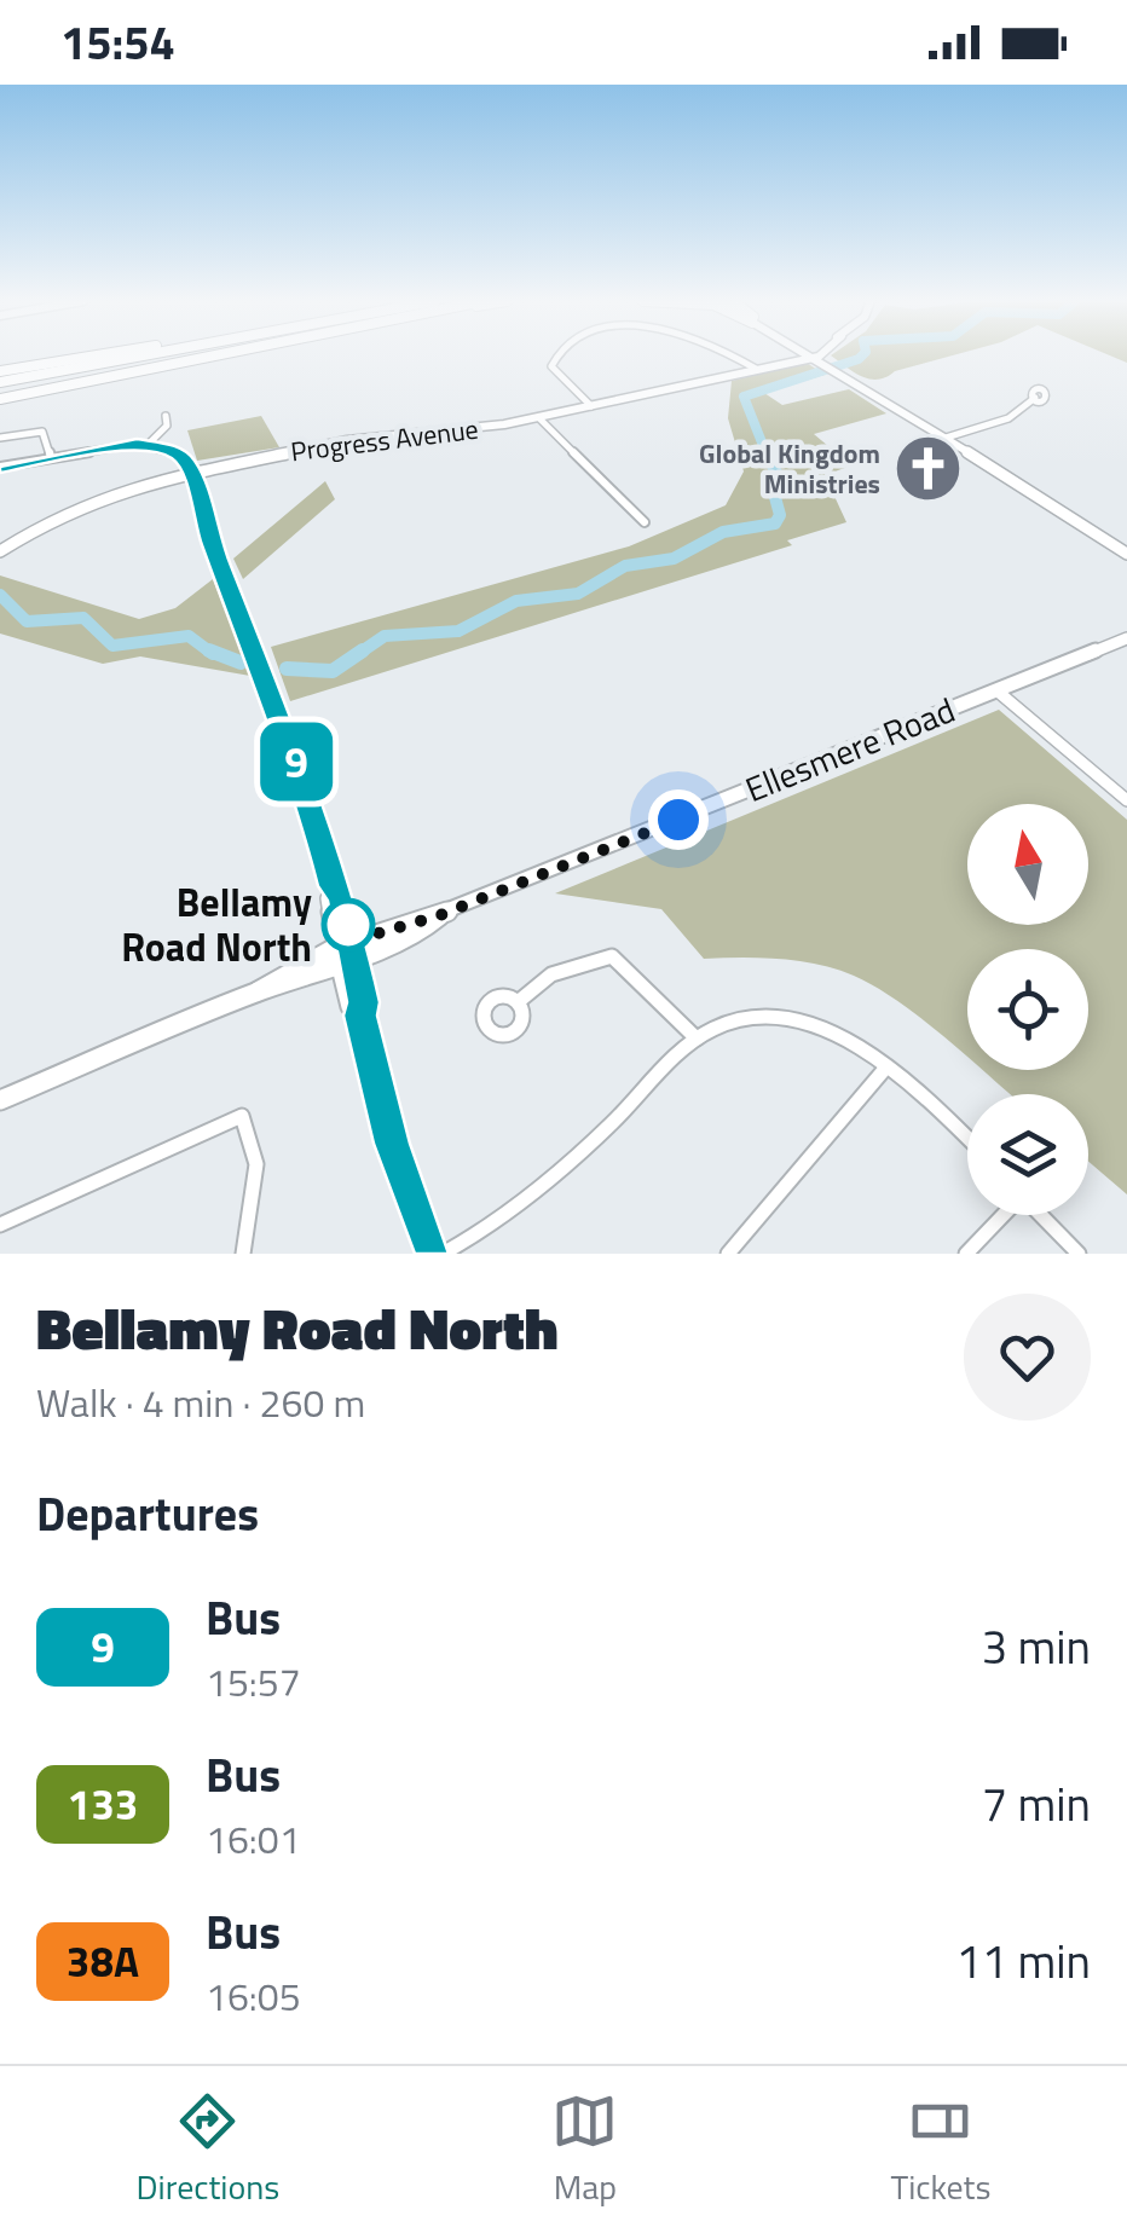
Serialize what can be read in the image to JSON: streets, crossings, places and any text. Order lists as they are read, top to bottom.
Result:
{
  "streets": {
    "main road": ["Progress Avenue", "Ellesmere Road"]
  },
  "places": {
    "church": ["Global Kingdom Ministries"],
    "other": ["Bellamy Road North"]
  },
  "lines": ["bus line 9"],
  "north": "top",
  "page": {
    "status": "15:54",
    "on_map": "9",
    "heading": [
      ["Bellamy Road North", "Walk · 4 min · 260 m"],
      "Departures"
    ],
    "list": [
      {
        "mark": "9",
        "name": "Bus",
        "note": "15:57",
        "value": "3 min"
      },
      {
        "mark": "133",
        "name": "Bus",
        "note": "16:01",
        "value": "7 min"
      },
      {
        "mark": "38A",
        "name": "Bus",
        "note": "16:05",
        "value": "11 min"
      }
    ],
    "tabs": ["Directions", "Map", "Tickets"]
  }
}
